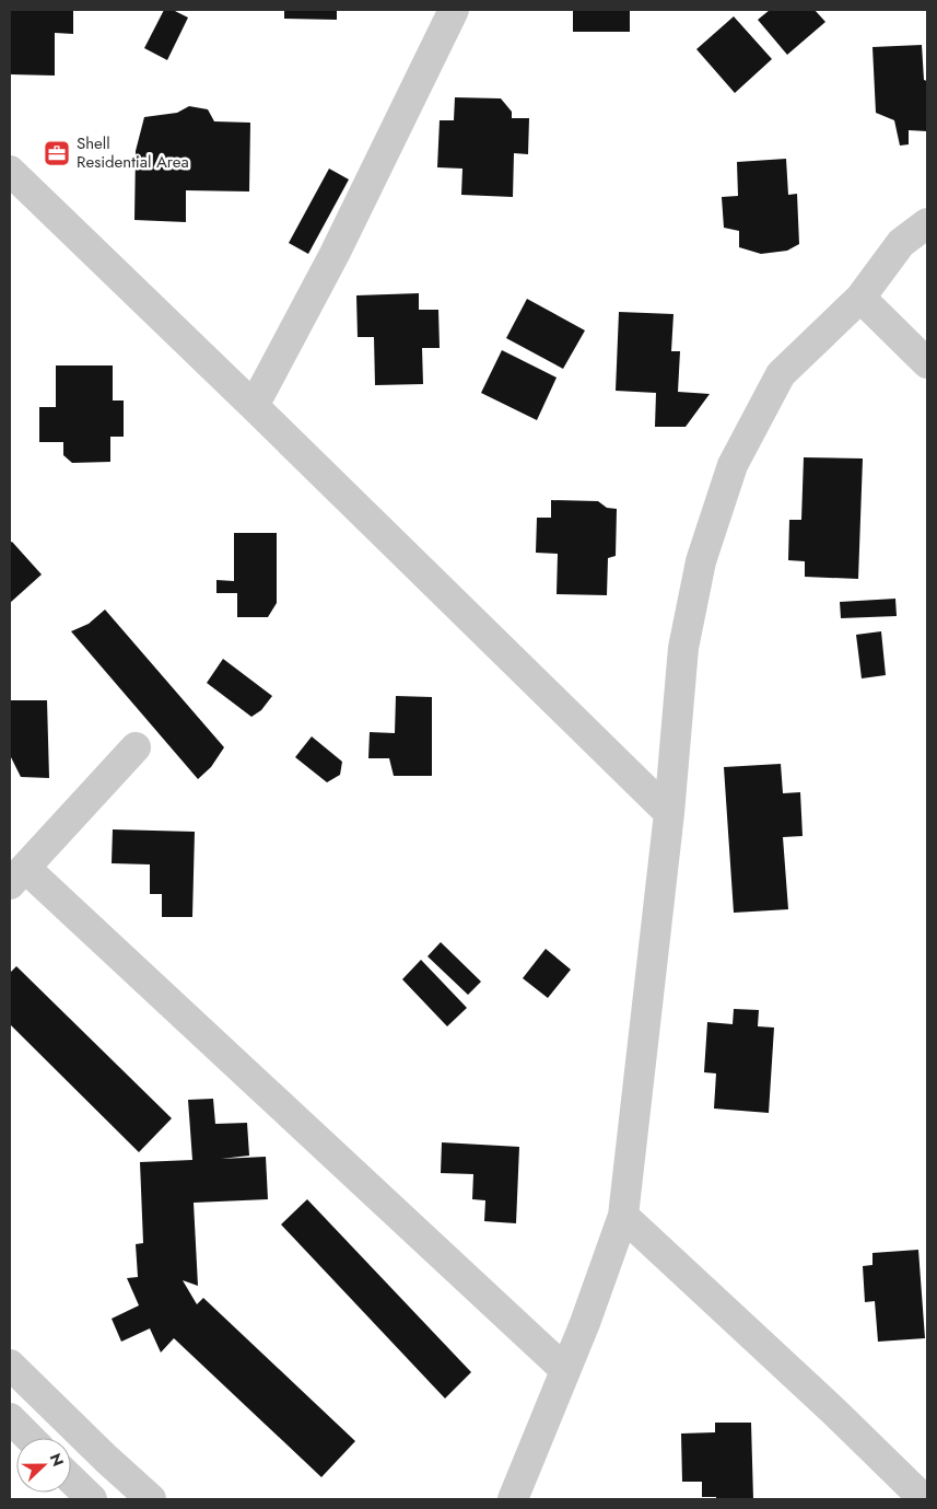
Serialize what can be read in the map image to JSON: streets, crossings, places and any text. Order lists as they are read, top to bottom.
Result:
{
  "places": {
    "office": ["Shell Residential Area"]
  },
  "north": "right"
}
